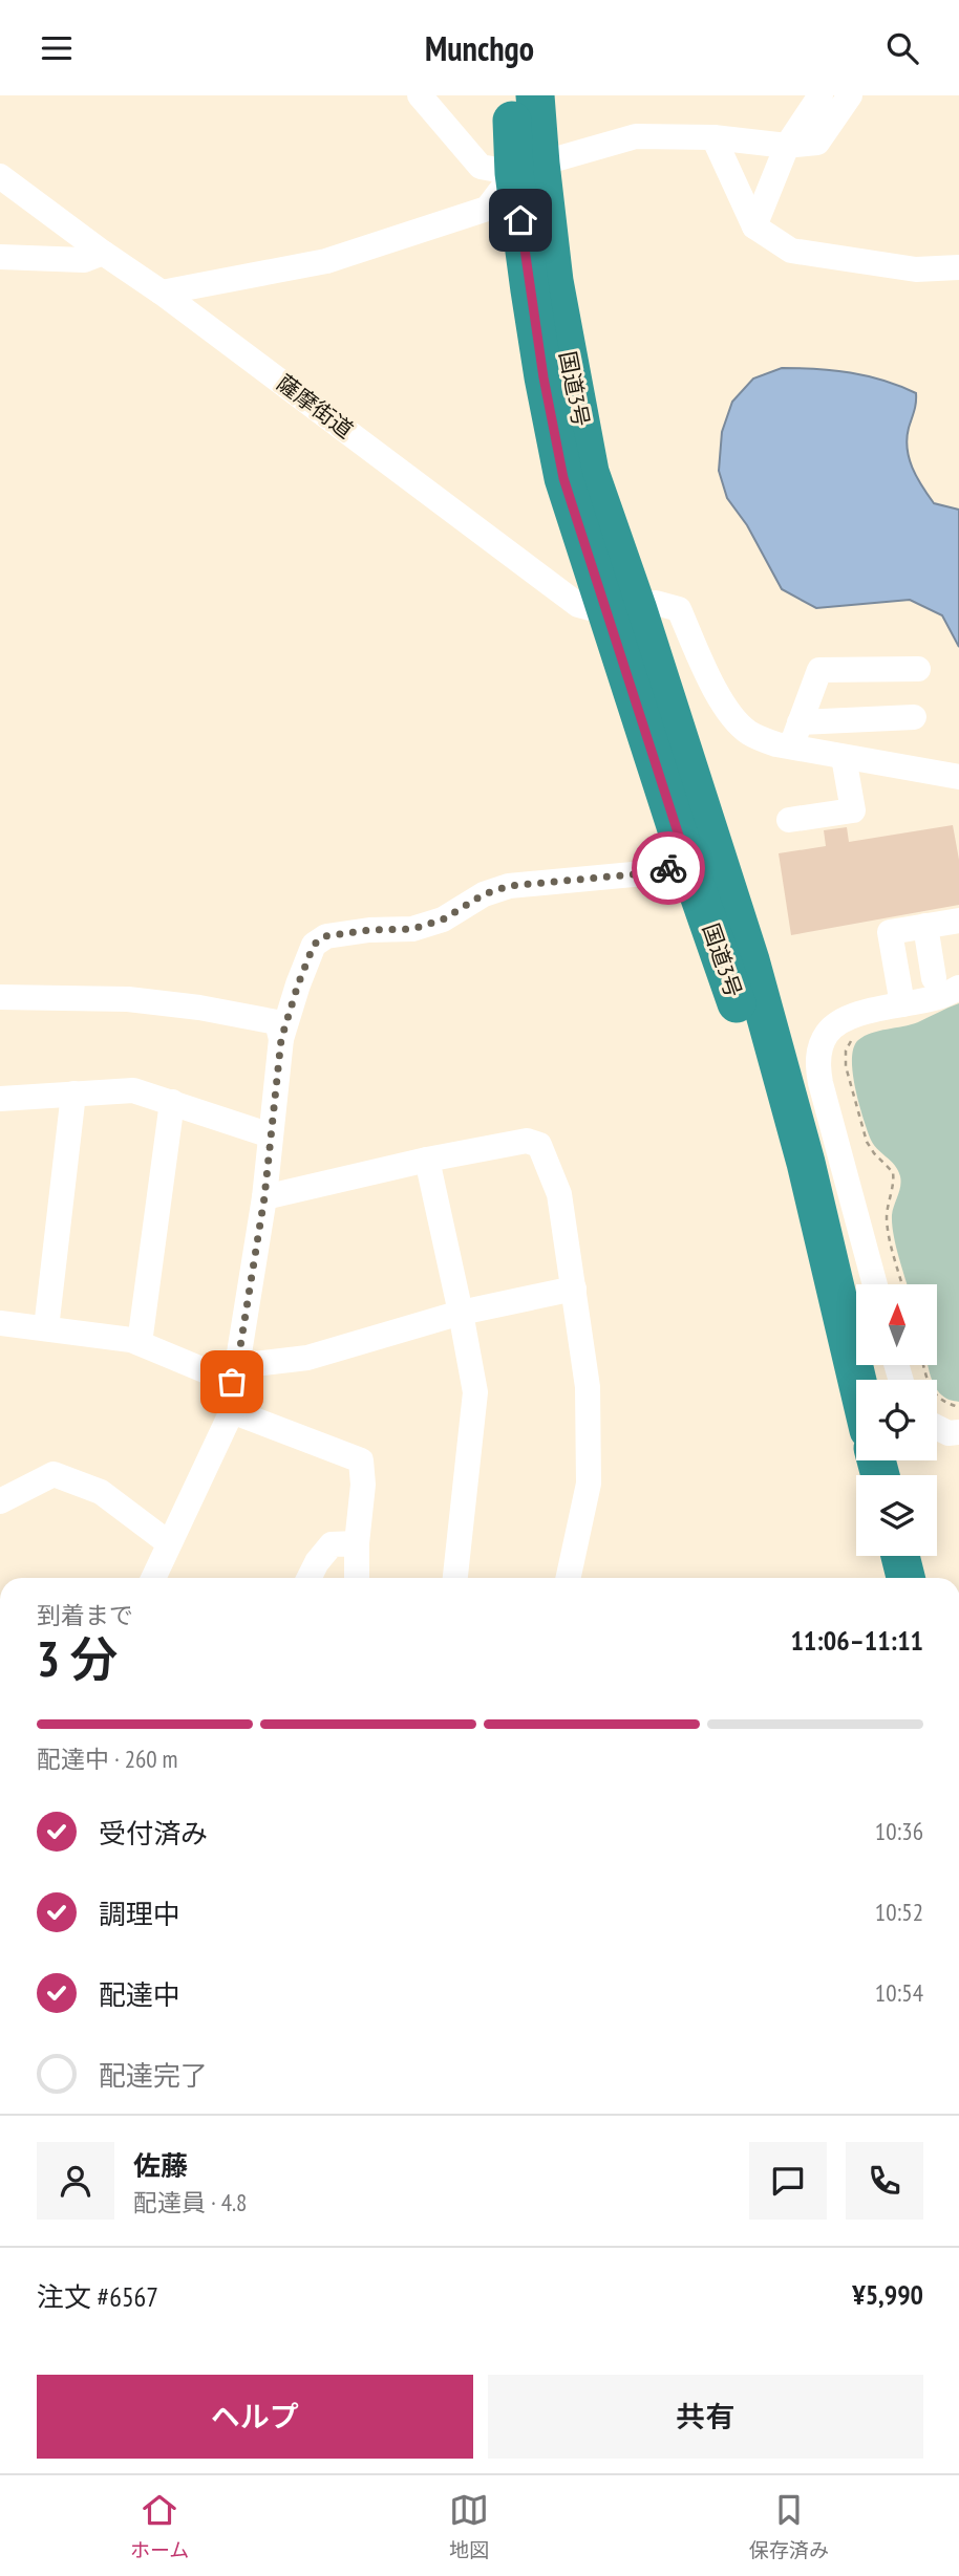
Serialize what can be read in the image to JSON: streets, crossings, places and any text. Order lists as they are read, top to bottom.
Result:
{
  "streets": {
    "highway": ["国道3号"],
    "street": ["薩摩街道"]
  },
  "crossings": [
    ["国道3号", "薩摩街道"]
  ],
  "north": "top",
  "page": {
    "header": "Munchgo",
    "heading": ["3 分", "到着まで", "11:06–11:11"],
    "panel": [
      "佐藤",
      "配達員 · 4.8",
      "注文 #6567",
      "¥5,990"
    ],
    "bar": "配達中 · 260 m",
    "list": [
      ["受付済み", "10:36"],
      ["調理中", "10:52"],
      ["配達中", "10:54"],
      "配達完了"
    ],
    "buttons": ["ヘルプ", "共有"],
    "tabs": ["ホーム", "地図", "保存済み"]
  }
}
